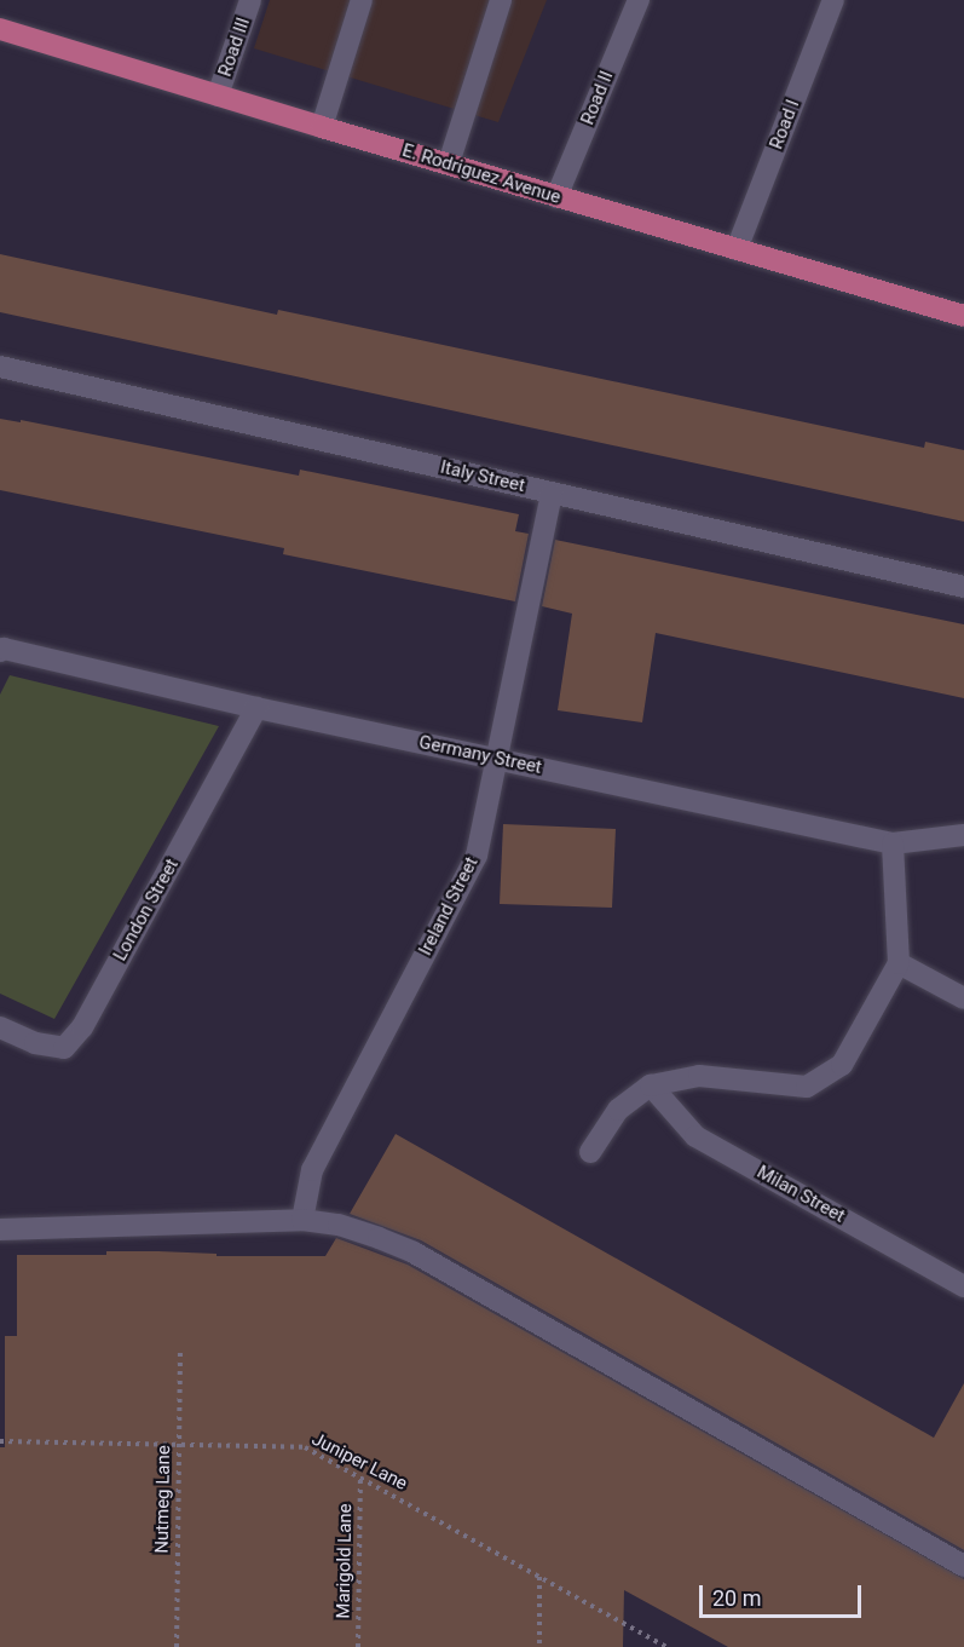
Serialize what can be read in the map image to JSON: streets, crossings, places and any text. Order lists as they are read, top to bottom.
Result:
{
  "streets": {
    "main road": ["E. Rodriguez Avenue"],
    "street": [
      "Road III",
      "Road II",
      "Road I",
      "Italy Street",
      "Germany Street",
      "Ireland Street",
      "London Street",
      "Milan Street"
    ],
    "path": ["Juniper Lane", "Nutmeg Lane", "Marigold Lane"]
  },
  "crossings": [
    ["Road III", "E. Rodriguez Avenue"],
    ["Road II", "E. Rodriguez Avenue"],
    ["Road I", "E. Rodriguez Avenue"],
    ["Italy Street", "Ireland Street"],
    ["Germany Street", "Ireland Street"],
    ["Germany Street", "London Street"],
    ["Juniper Lane", "Nutmeg Lane"],
    ["Juniper Lane", "Marigold Lane"]
  ],
  "scale_bar": "20 m"
}
